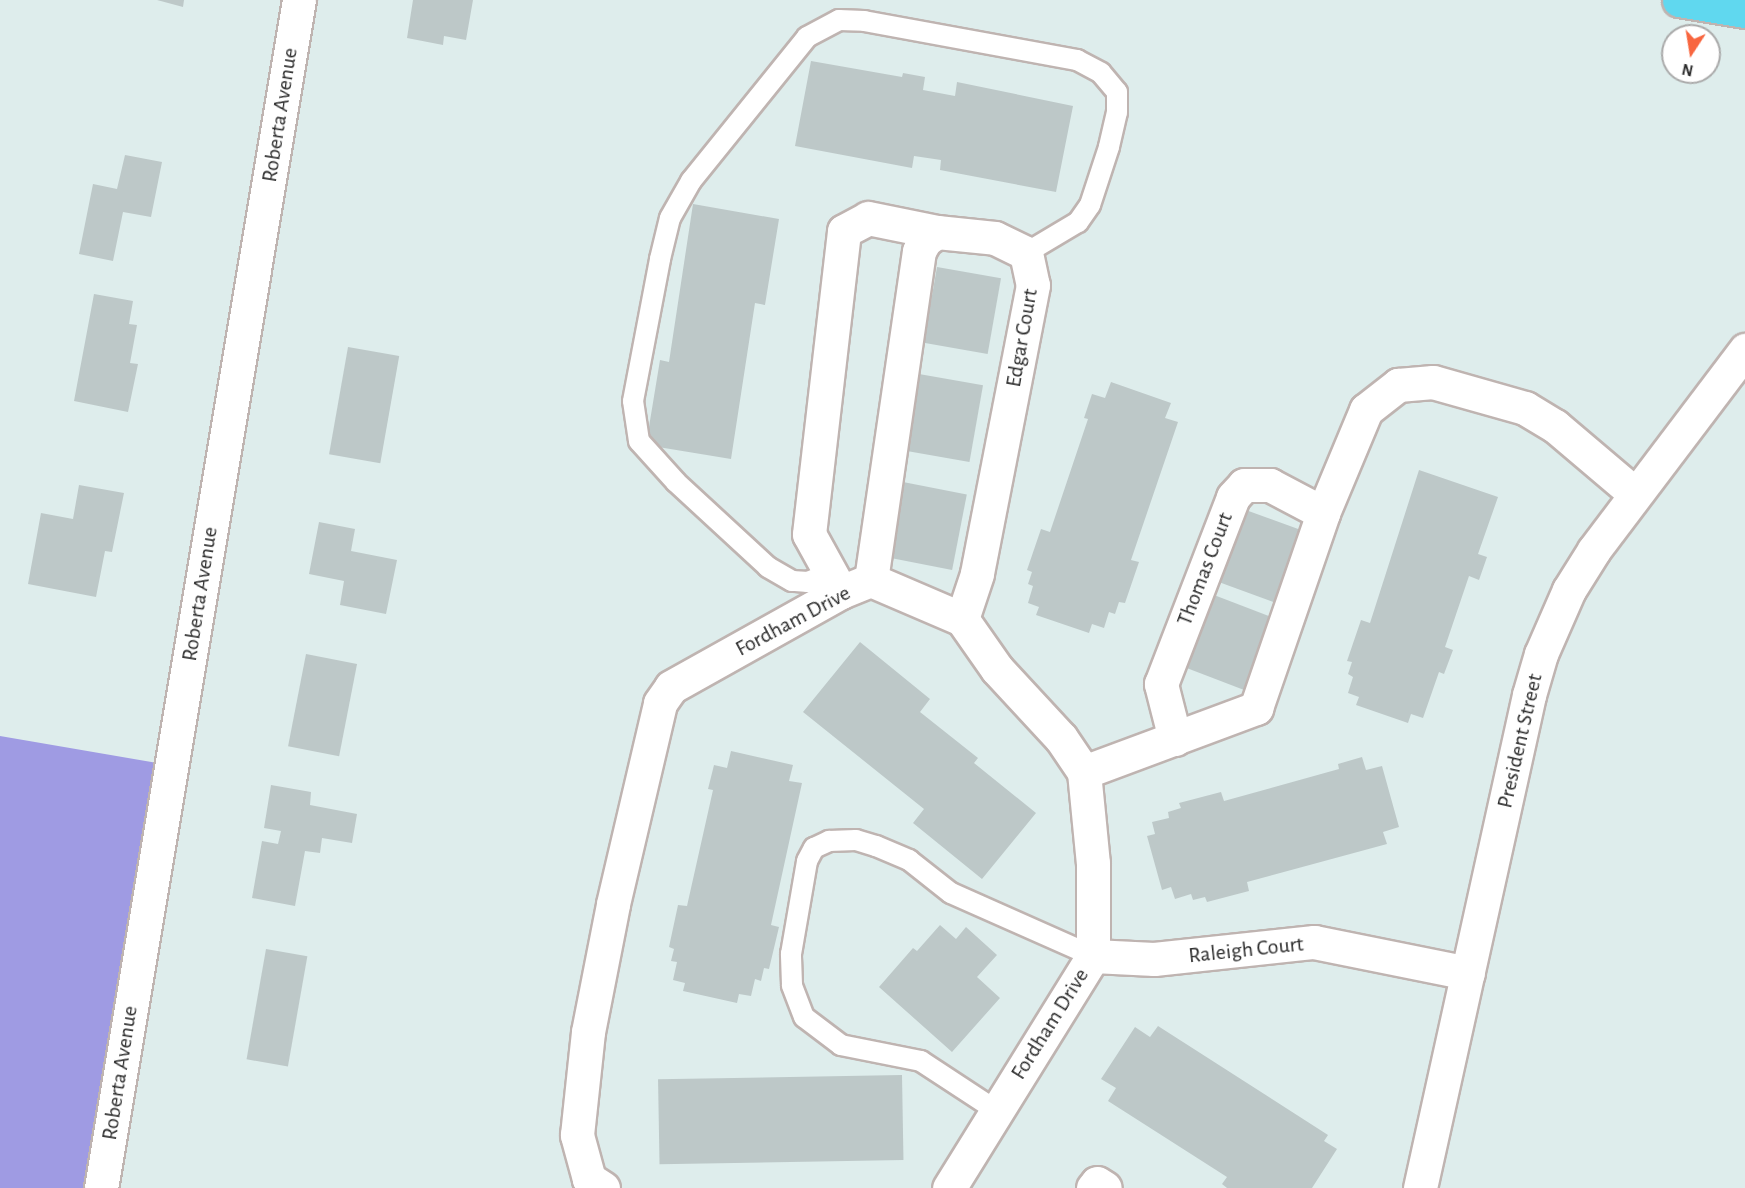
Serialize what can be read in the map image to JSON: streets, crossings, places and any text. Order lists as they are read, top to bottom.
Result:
{
  "streets": {
    "street": [
      "Roberta Avenue",
      "Edgar Court",
      "Thomas Court",
      "Fordham Drive",
      "President Street",
      "Raleigh Court"
    ]
  },
  "crossings": [
    ["Edgar Court", "Fordham Drive"],
    ["Fordham Drive", "Raleigh Court"],
    ["President Street", "Raleigh Court"]
  ],
  "north": "bottom"
}
